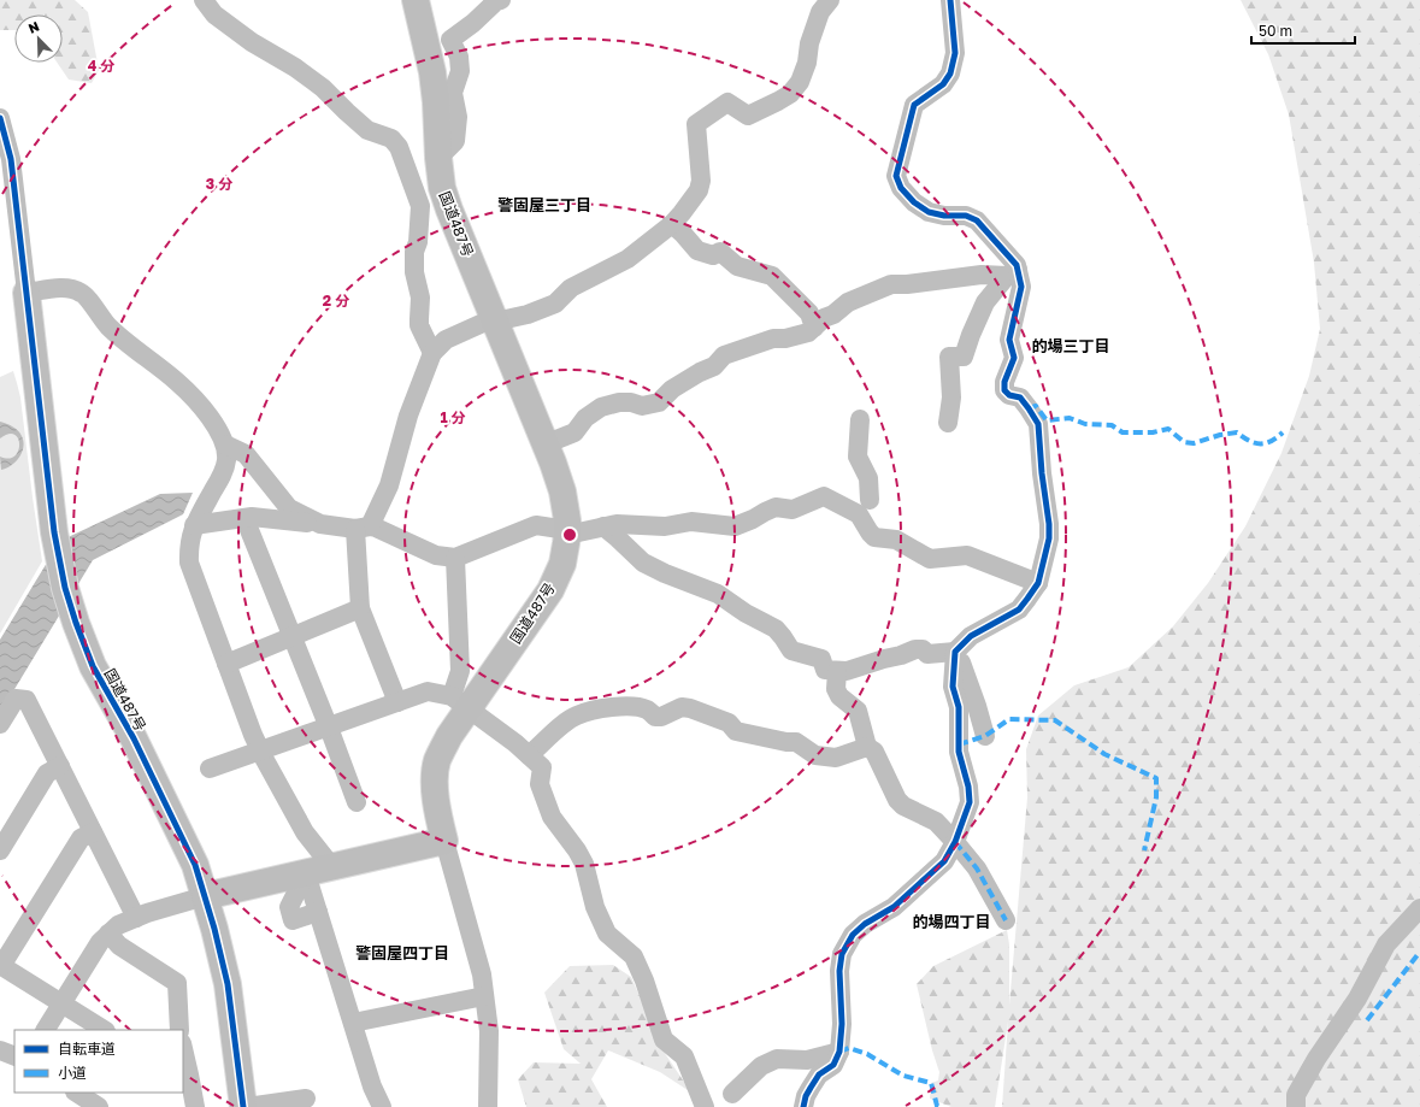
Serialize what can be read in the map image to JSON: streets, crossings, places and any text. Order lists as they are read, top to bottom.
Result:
{
  "streets": {
    "highway": ["国道487号"]
  },
  "districts": [
    "警固屋三丁目",
    "的場三丁目",
    "的場四丁目",
    "警固屋四丁目"
  ],
  "legend": ["自転車道", "小道"],
  "scale_bar": "50 m",
  "north": "top left",
  "rings": [
    "4 分",
    "3 分",
    "2 分",
    "1 分"
  ]
}
